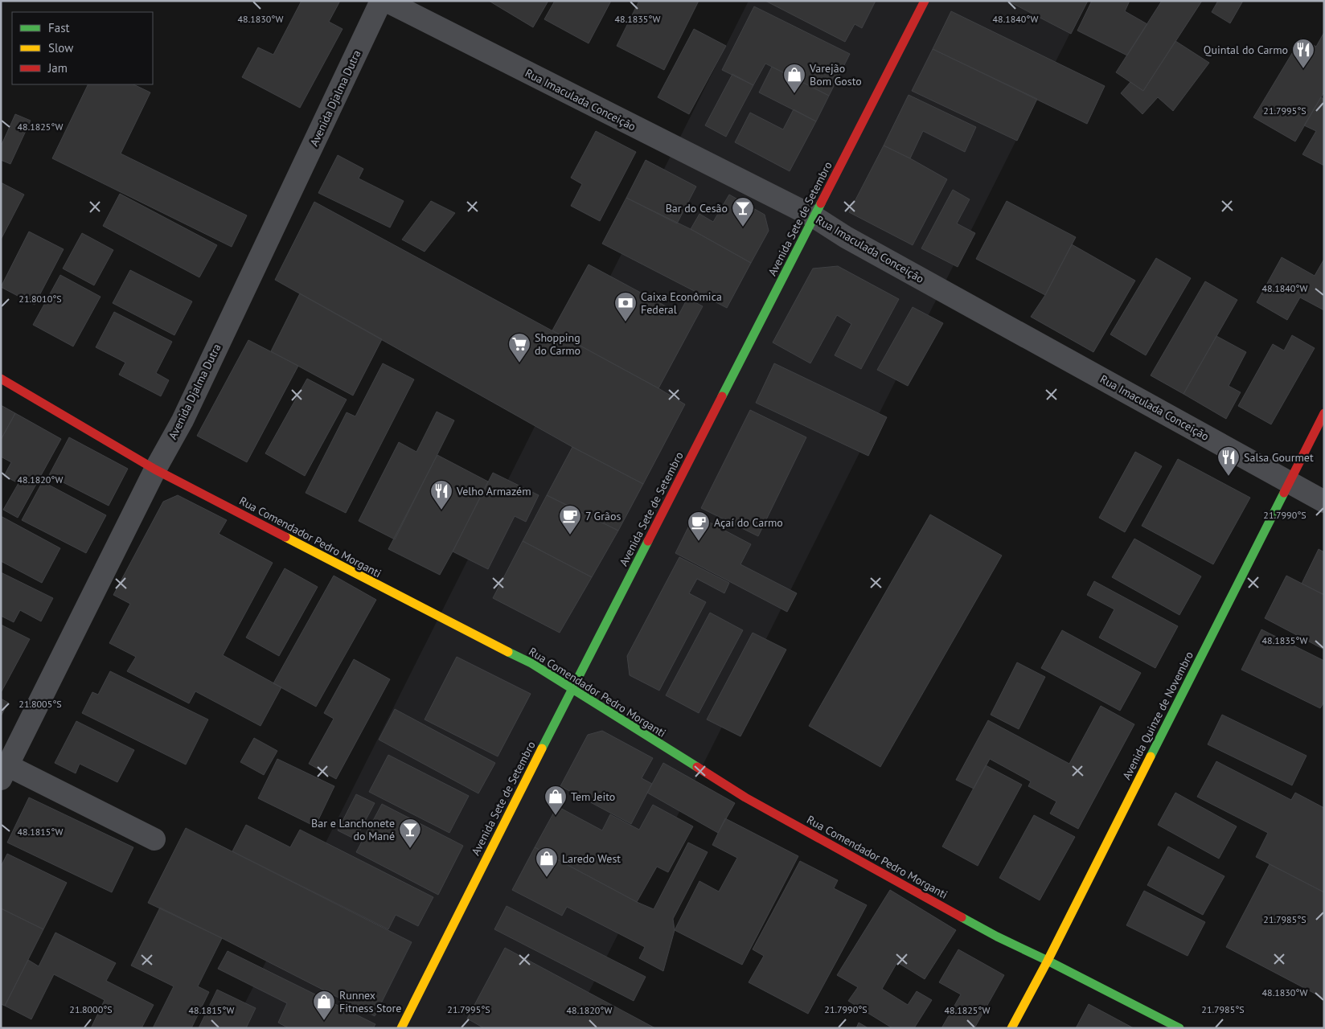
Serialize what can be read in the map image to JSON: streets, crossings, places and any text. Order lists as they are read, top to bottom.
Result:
{
  "streets": {
    "street": [
      "Avenida Djalma Dutra",
      "Rua Imaculada Conceição",
      "Avenida Sete de Setembro",
      "Rua Comendador Pedro Morganti",
      "Avenida Quinze de Novembro"
    ]
  },
  "crossings": [
    ["Avenida Djalma Dutra", "Rua Comendador Pedro Morganti"],
    ["Rua Imaculada Conceição", "Avenida Sete de Setembro"],
    ["Rua Imaculada Conceição", "Avenida Quinze de Novembro"],
    ["Avenida Sete de Setembro", "Rua Comendador Pedro Morganti"],
    ["Rua Comendador Pedro Morganti", "Avenida Quinze de Novembro"]
  ],
  "places": {
    "restaurant": ["Quintal do Carmo", "Salsa Gourmet", "Velho Armazém"],
    "shop": [
      "Varejão Bom Gosto",
      "Tem Jeito",
      "Laredo West",
      "Runnex Fitness Store"
    ],
    "bar": ["Bar do Cesão", "Bar e Lanchonete do Mané"],
    "bank": ["Caixa Econômica Federal"],
    "supermarket": ["Shopping do Carmo"],
    "cafe": ["7 Grãos", "Açaí do Carmo"]
  },
  "legend": ["Fast", "Slow", "Jam"],
  "coordinates": [
    "48.1835°W",
    "48.1840°W",
    "48.1830°W",
    "21.7995°S",
    "48.1825°W",
    "21.8010°S",
    "48.1820°W",
    "21.7990°S",
    "21.8005°S",
    "48.1815°W",
    "21.7985°S",
    "21.8000°S"
  ]
}
